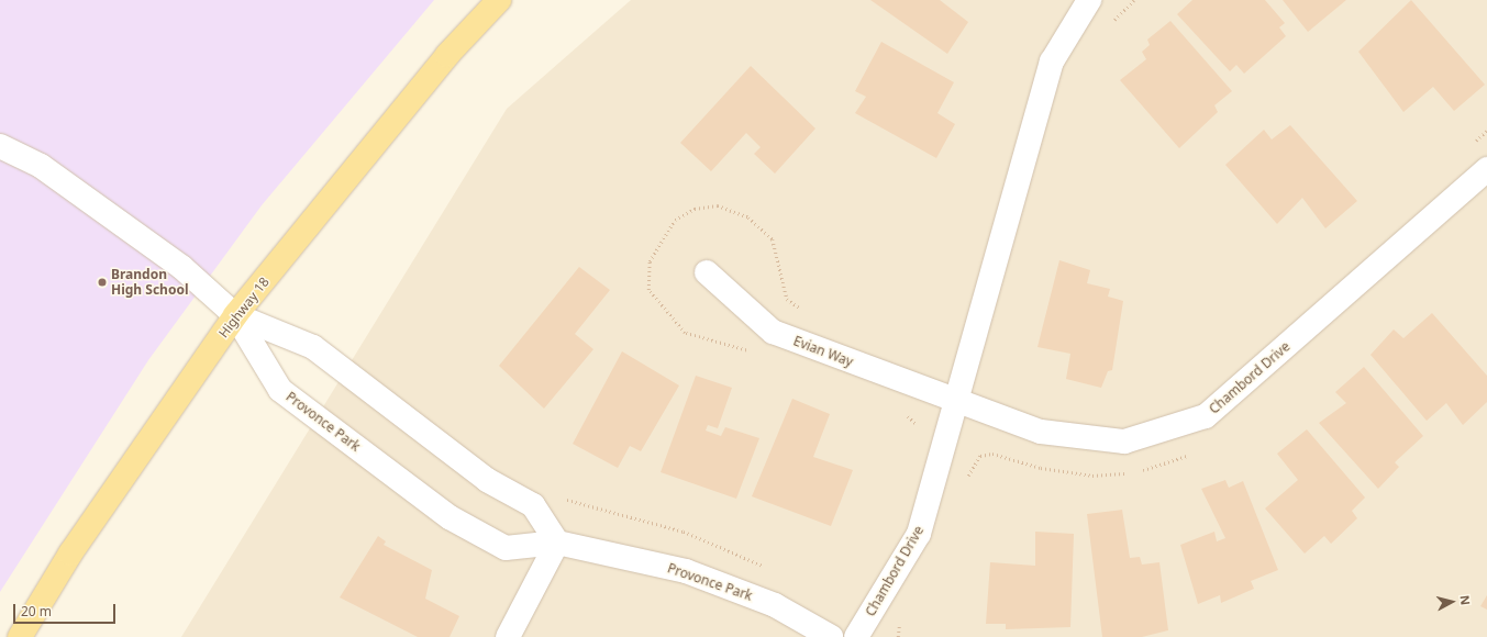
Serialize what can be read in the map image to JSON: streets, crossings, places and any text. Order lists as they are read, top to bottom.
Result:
{
  "streets": {
    "main road": ["Highway 18"],
    "street": ["Evian Way", "Chambord Drive", "Provonce Park"]
  },
  "crossings": [
    ["Highway 18", "Provonce Park"],
    ["Evian Way", "Chambord Drive"]
  ],
  "places": ["Brandon High School"],
  "scale_bar": "20 m",
  "north": "right"
}
